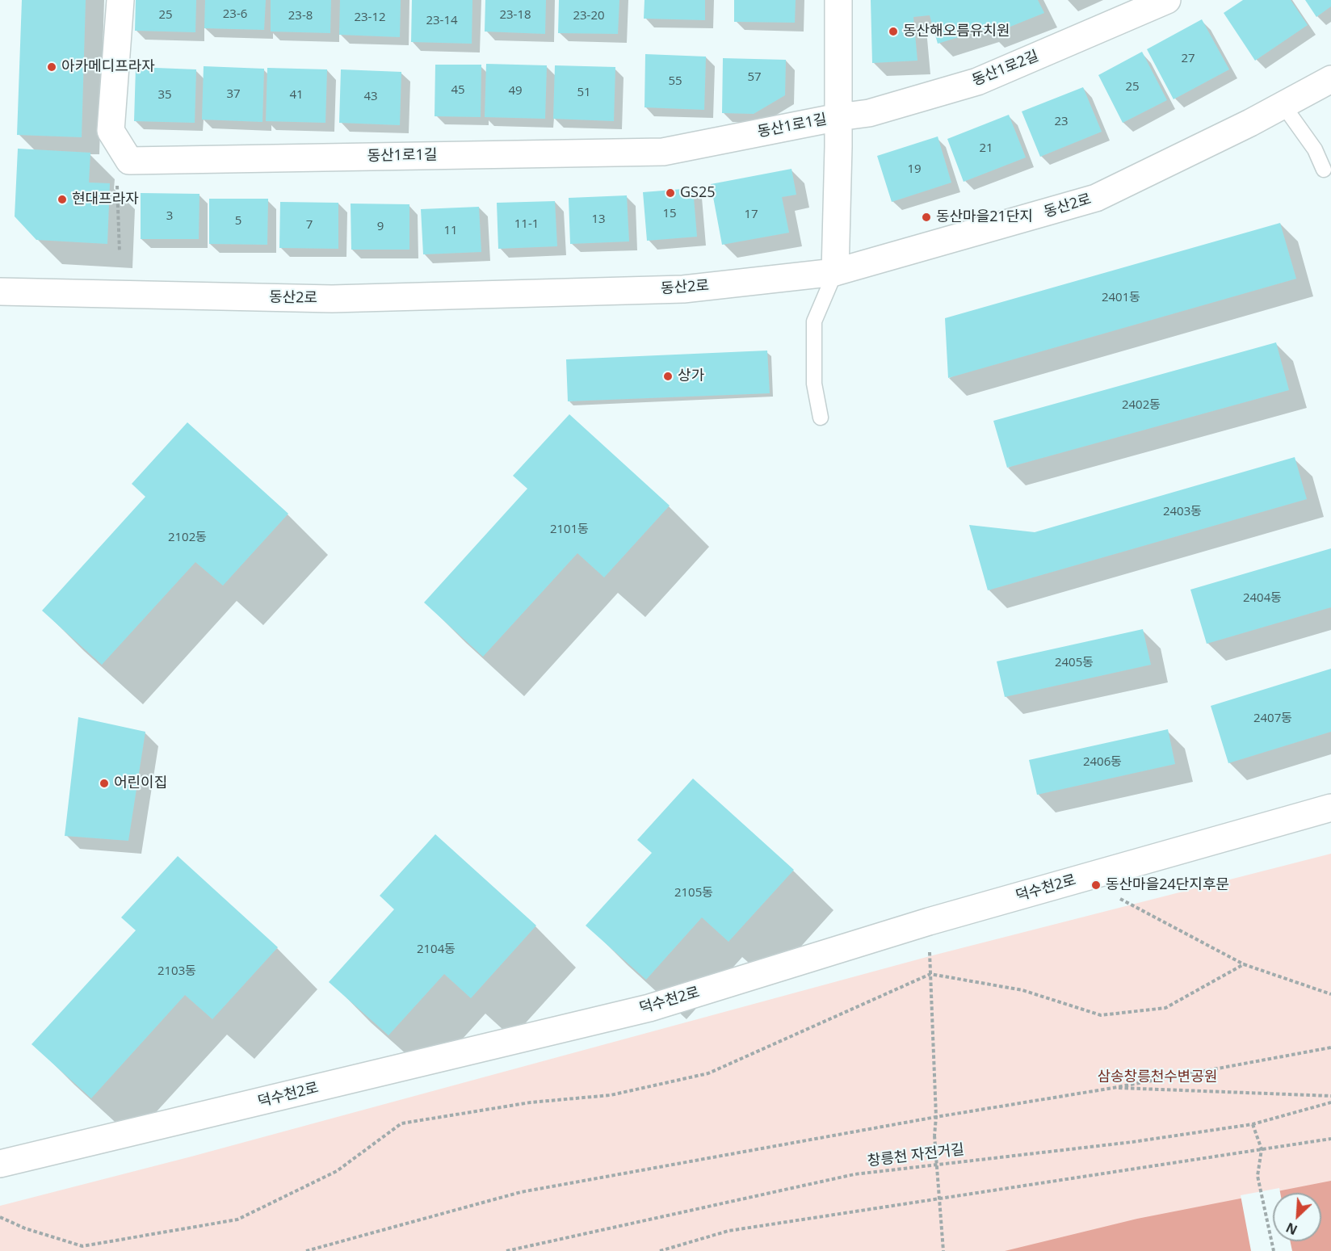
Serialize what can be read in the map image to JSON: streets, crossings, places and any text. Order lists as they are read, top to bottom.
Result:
{
  "streets": {
    "street": [
      "동산1로2길",
      "동산1로1길",
      "동산2로",
      "덕수천2로"
    ],
    "path": ["창릉천 자전거길"]
  },
  "crossings": [
    ["동산1로2길", "동산1로1길"]
  ],
  "parks": ["삼송창릉천수변공원"],
  "places": [
    "동산해오름유치원",
    "아카메디프라자",
    "GS25",
    "현대프라자",
    "동산마을21단지",
    "상가",
    "어린이집",
    "동산마을24단지후문"
  ],
  "house_numbers": [
    "23-6",
    "25",
    "23-18",
    "23-8",
    "23-20",
    "23-12",
    "23-14",
    "27",
    "57",
    "55",
    "25",
    "45",
    "49",
    "51",
    "37",
    "35",
    "41",
    "43",
    "23",
    "21",
    "19",
    "15",
    "17",
    "3",
    "13",
    "5",
    "11-1",
    "7",
    "9",
    "11",
    "2401동",
    "2402동",
    "2403동",
    "2101동",
    "2102동",
    "2404동",
    "2405동",
    "2407동",
    "2406동",
    "2105동",
    "2104동",
    "2103동"
  ],
  "north": "bottom left"
}
